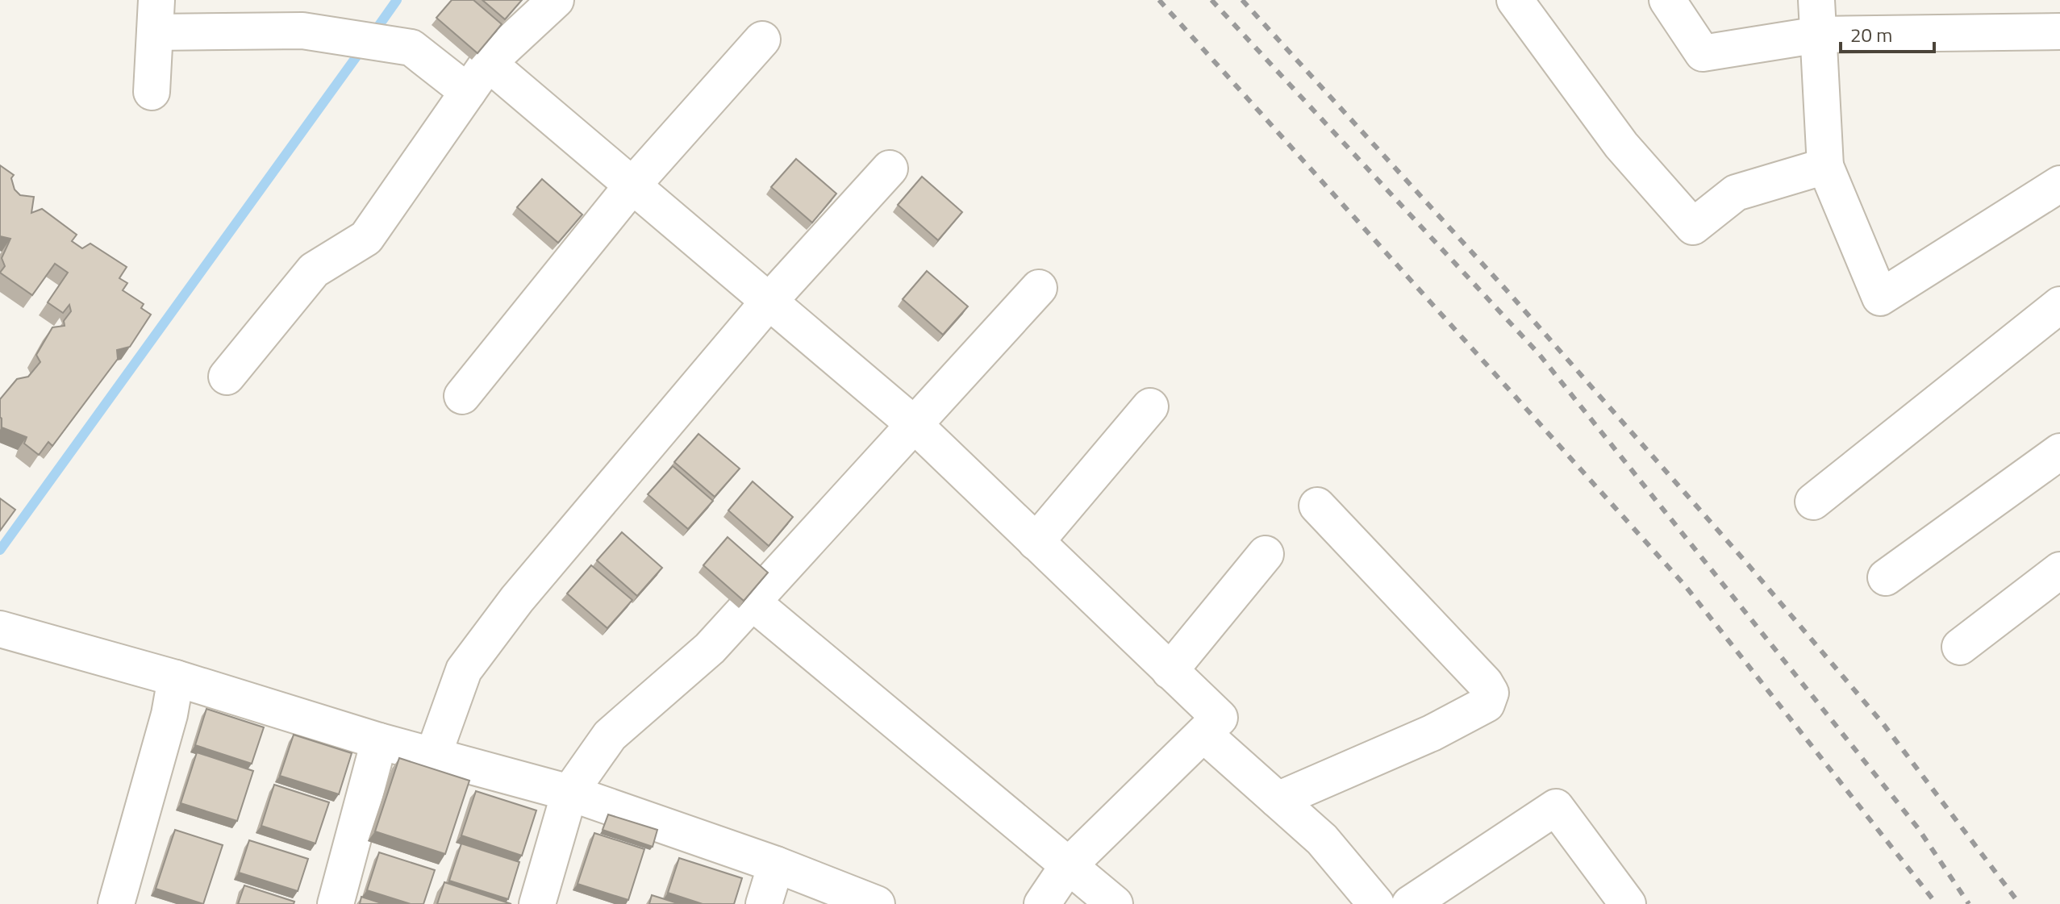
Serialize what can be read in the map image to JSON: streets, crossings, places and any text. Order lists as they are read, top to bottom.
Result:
{
  "scale_bar": "20 m"
}
